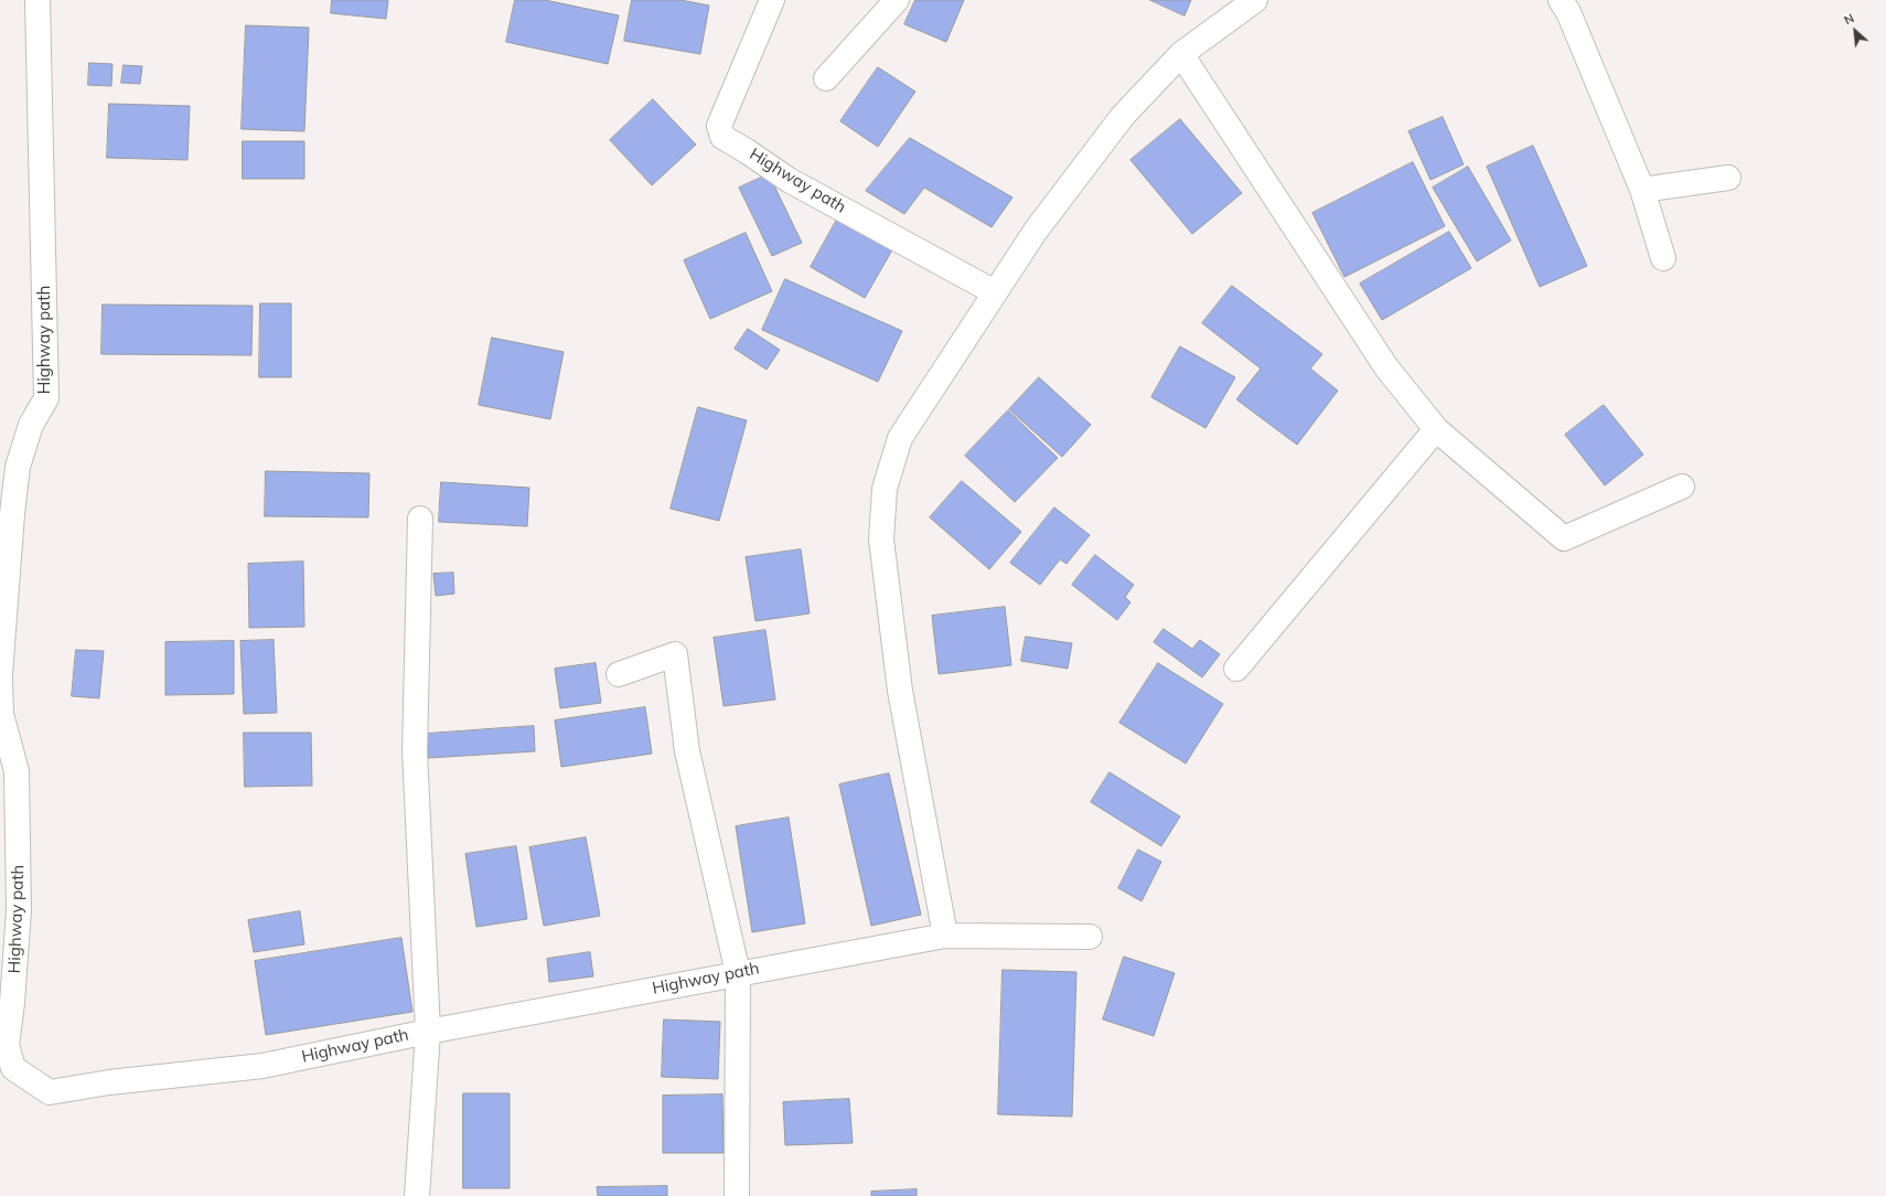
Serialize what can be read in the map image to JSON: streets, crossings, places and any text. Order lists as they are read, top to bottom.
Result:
{
  "streets": {
    "street": ["Highway path"]
  },
  "north": "top left"
}
